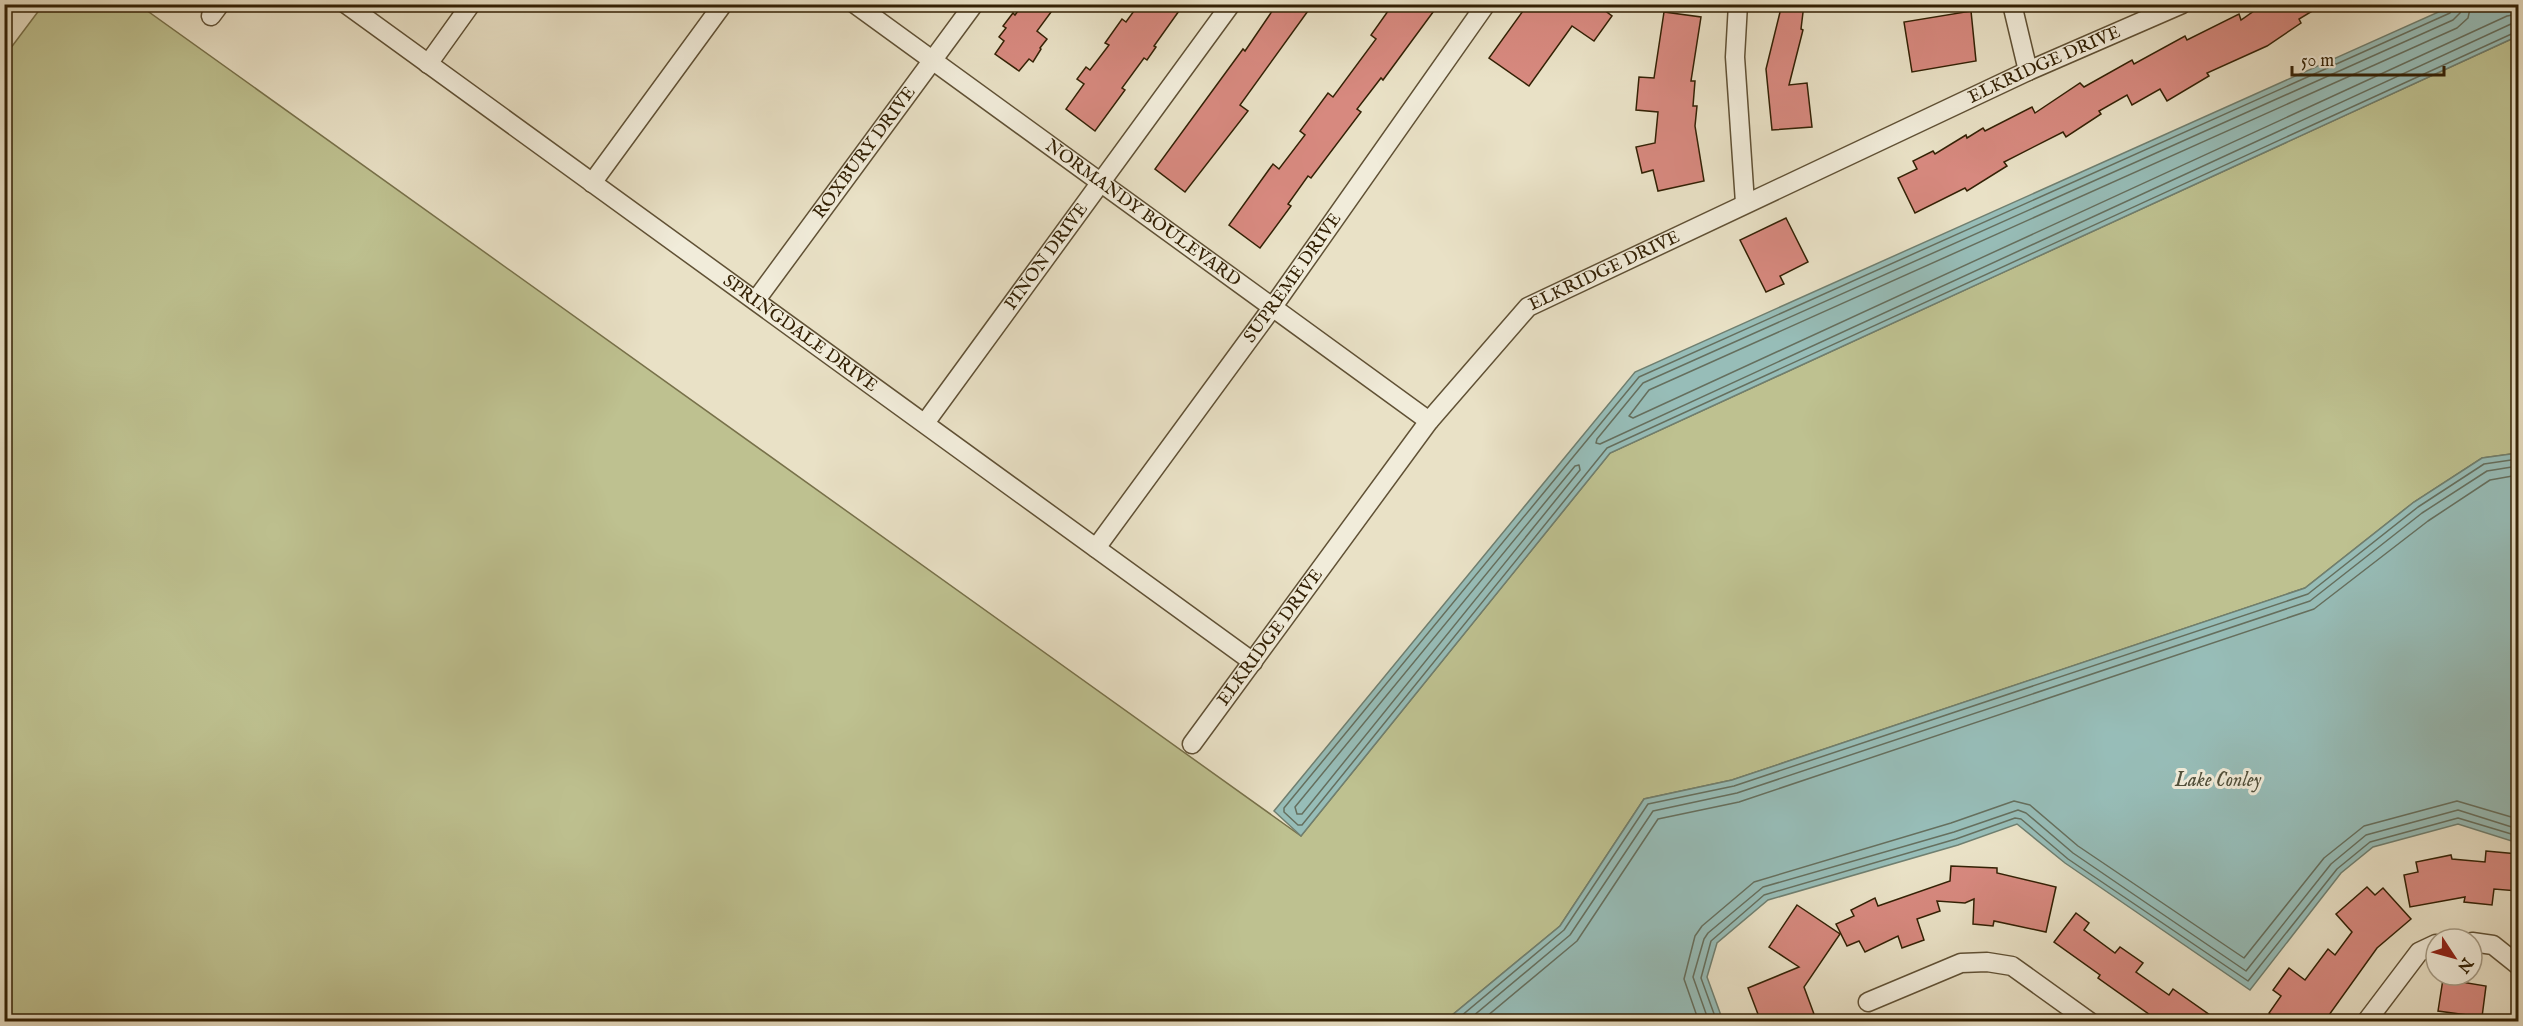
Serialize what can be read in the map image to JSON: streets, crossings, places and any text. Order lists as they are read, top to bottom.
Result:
{
  "streets": {
    "street": [
      "ELKRIDGE DRIVE",
      "ROXBURY DRIVE",
      "NORMANDY BOULEVARD",
      "PINON DRIVE",
      "SUPREME DRIVE",
      "SPRINGDALE DRIVE"
    ]
  },
  "crossings": [
    ["ELKRIDGE DRIVE", "NORMANDY BOULEVARD"],
    ["ELKRIDGE DRIVE", "SPRINGDALE DRIVE"],
    ["ROXBURY DRIVE", "NORMANDY BOULEVARD"],
    ["ROXBURY DRIVE", "SPRINGDALE DRIVE"],
    ["NORMANDY BOULEVARD", "PINON DRIVE"],
    ["NORMANDY BOULEVARD", "SUPREME DRIVE"],
    ["PINON DRIVE", "SPRINGDALE DRIVE"],
    ["SUPREME DRIVE", "SPRINGDALE DRIVE"]
  ],
  "water": ["Lake Conley"],
  "scale_bar": "50 m",
  "north": "bottom right"
}
